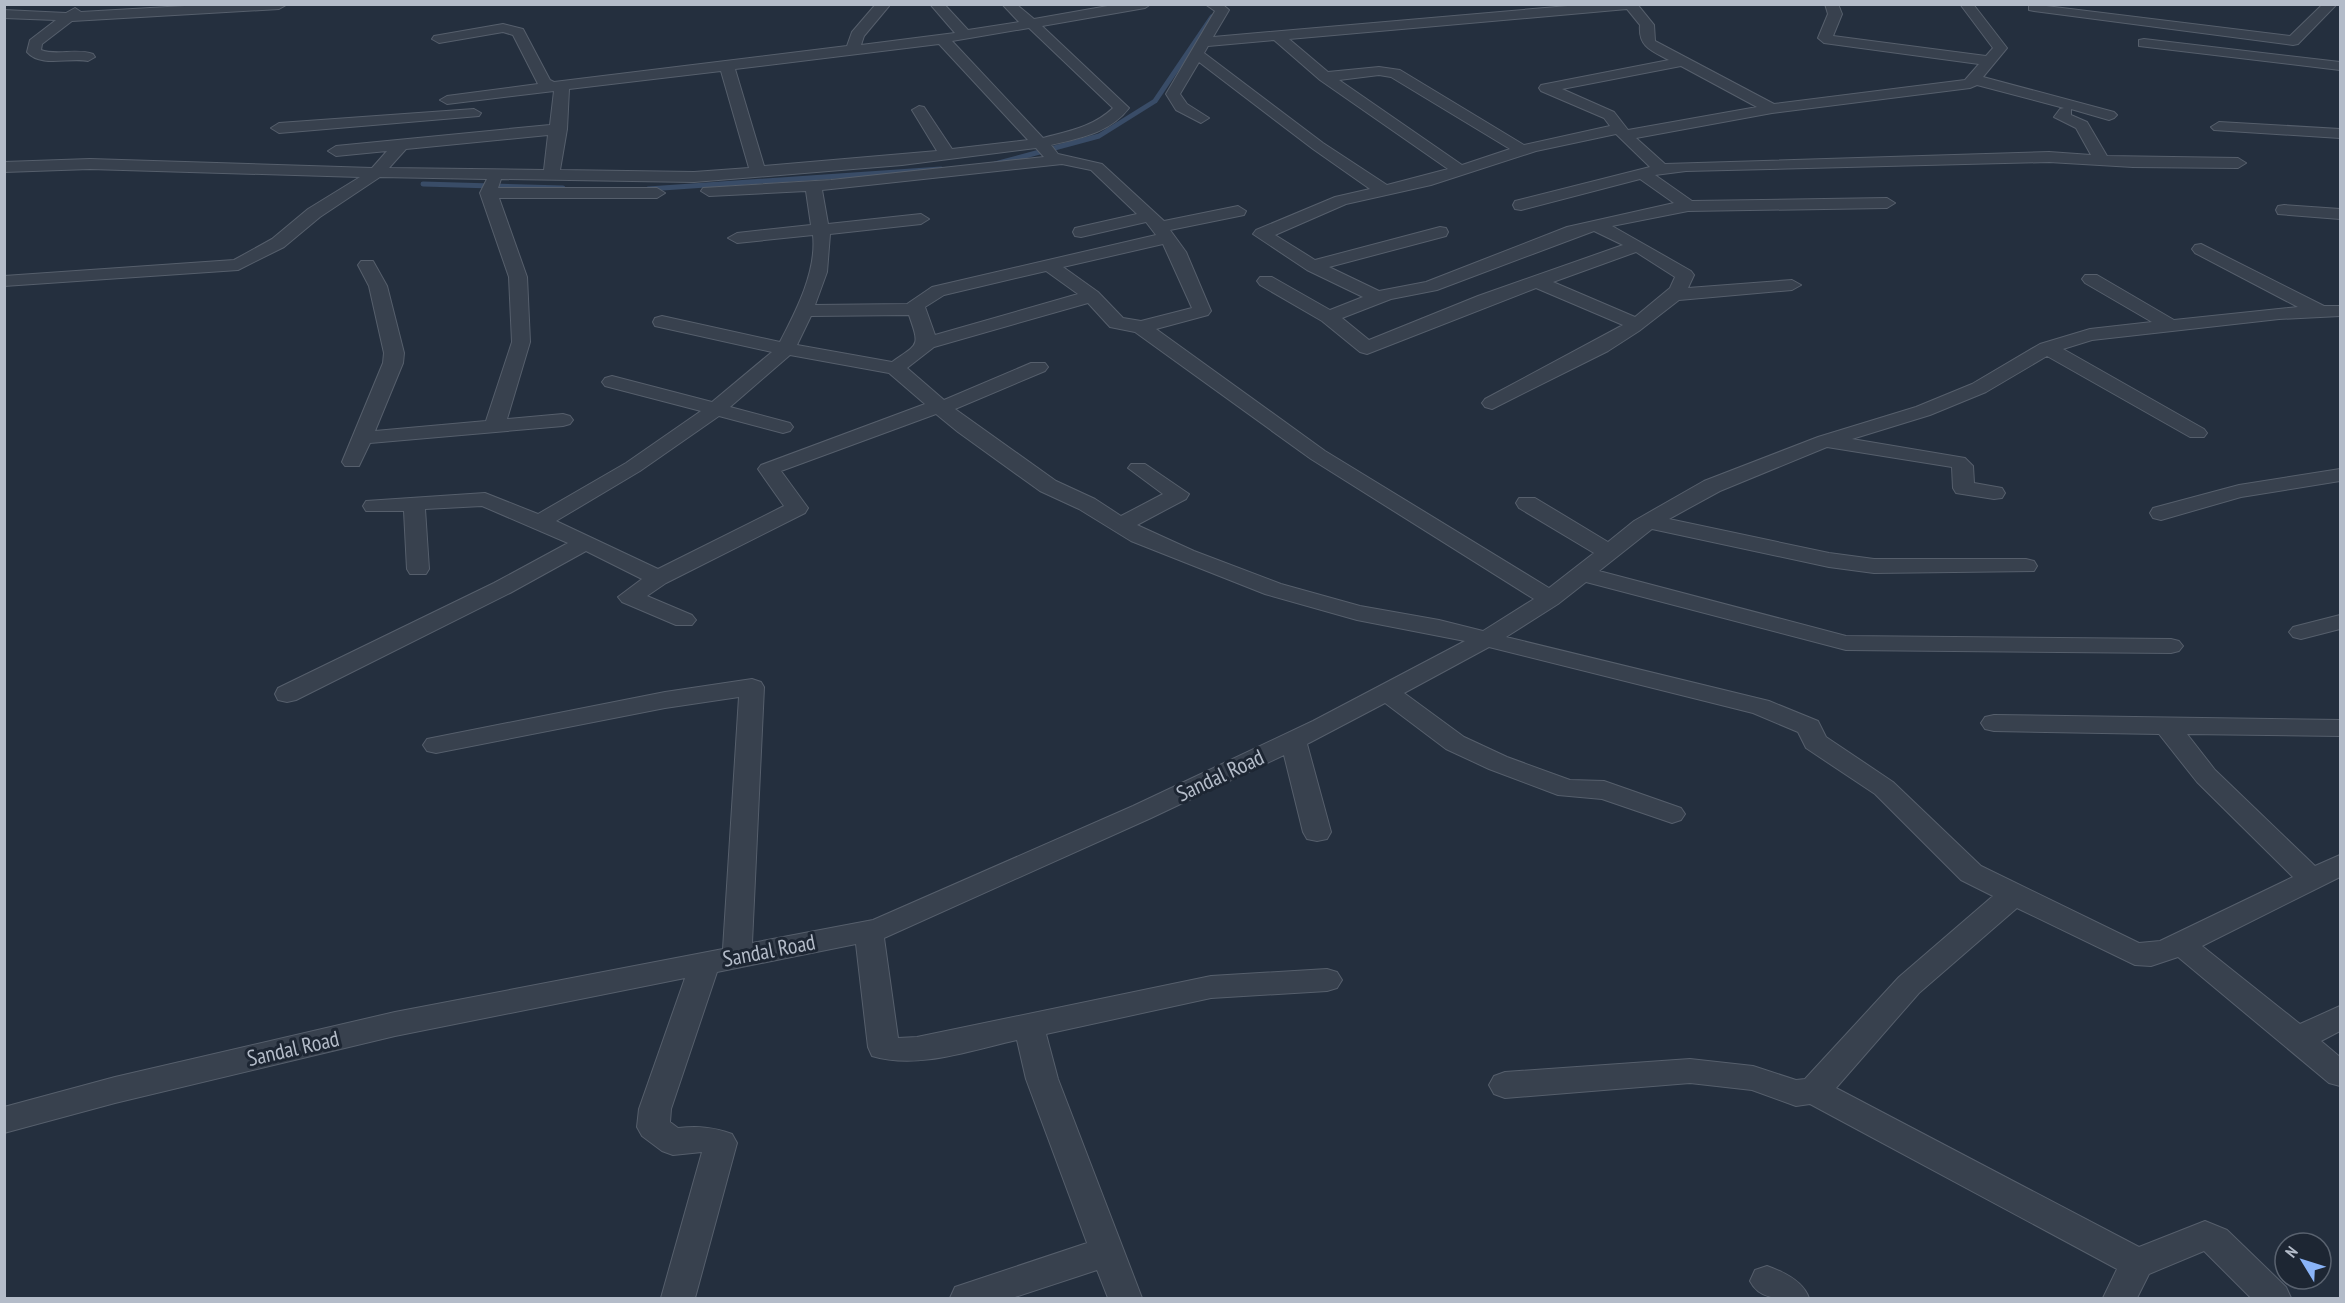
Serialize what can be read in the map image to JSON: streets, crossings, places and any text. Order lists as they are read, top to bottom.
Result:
{
  "streets": {
    "street": ["Sandal Road"]
  },
  "north": "top left"
}
